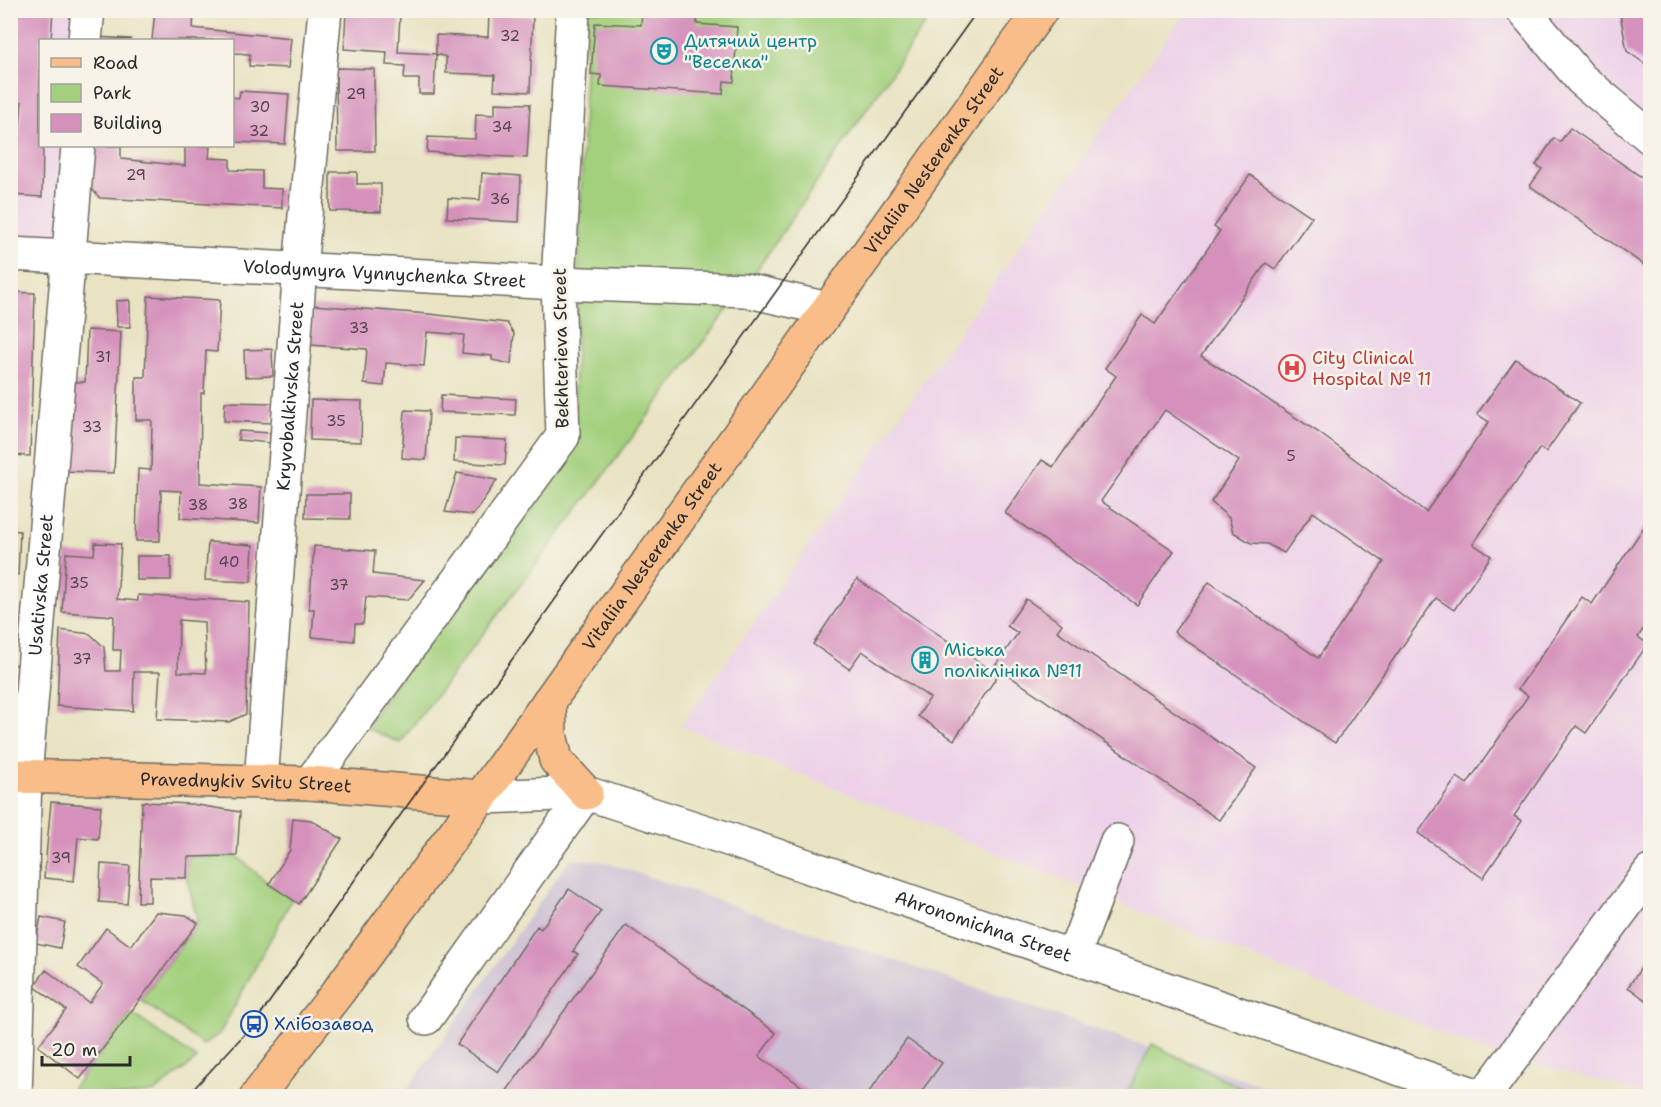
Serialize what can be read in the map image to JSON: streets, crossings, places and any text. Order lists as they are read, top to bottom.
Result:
{
  "streets": {
    "main road": ["Vitaliia Nesterenka Street", "Pravednykiv Svitu Street"],
    "street": [
      "Volodymyra Vynnychenka Street",
      "Bekhterieva Street",
      "Kryvobalkivska Street",
      "Usativska Street",
      "Ahronomichna Street"
    ]
  },
  "crossings": [
    ["Vitaliia Nesterenka Street", "Volodymyra Vynnychenka Street"],
    ["Vitaliia Nesterenka Street", "Pravednykiv Svitu Street"],
    ["Vitaliia Nesterenka Street", "Ahronomichna Street"],
    ["Volodymyra Vynnychenka Street", "Bekhterieva Street"],
    ["Volodymyra Vynnychenka Street", "Kryvobalkivska Street"],
    ["Volodymyra Vynnychenka Street", "Usativska Street"],
    ["Bekhterieva Street", "Pravednykiv Svitu Street"],
    ["Kryvobalkivska Street", "Pravednykiv Svitu Street"],
    ["Usativska Street", "Pravednykiv Svitu Street"],
    ["Pravednykiv Svitu Street", "Ahronomichna Street"]
  ],
  "places": {
    "theatre": ["Дитячий центр \"Веселка\""],
    "hospital": ["City Clinical Hospital № 11"],
    "building": ["Міська поліклініка №11"],
    "bus stop": ["Хлібозавод"]
  },
  "house_numbers": [
    "32",
    "29",
    "30",
    "34",
    "32",
    "29",
    "36",
    "33",
    "31",
    "35",
    "33",
    "5",
    "38",
    "38",
    "40",
    "35",
    "37",
    "37",
    "39"
  ],
  "legend": ["Road", "Park", "Building"],
  "scale_bar": "20 m"
}
